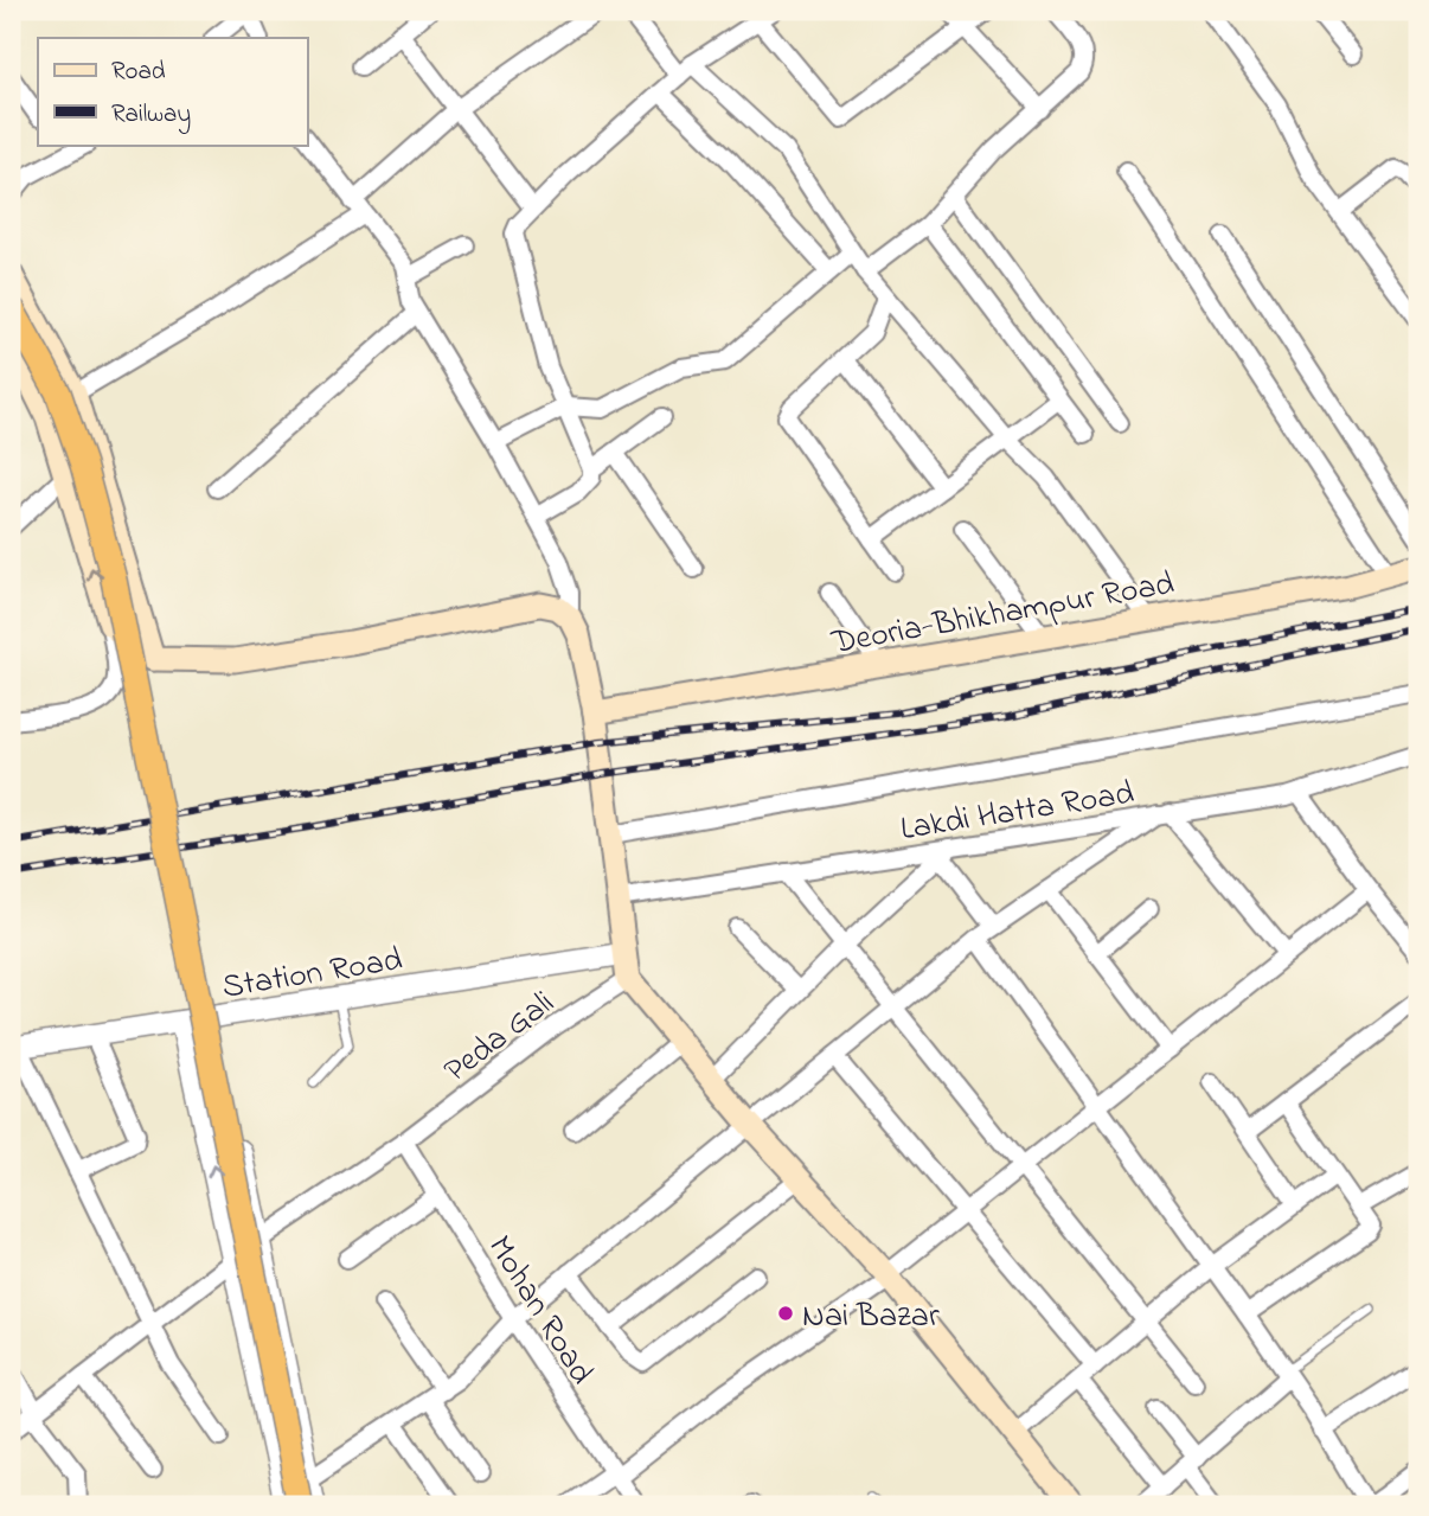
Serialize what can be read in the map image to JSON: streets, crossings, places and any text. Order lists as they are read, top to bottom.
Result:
{
  "streets": {
    "main road": ["Deoria-Bhikhampur Road"],
    "street": [
      "Lakdi Hatta Road",
      "Station Road",
      "Peda Gali",
      "Mohan Road"
    ]
  },
  "crossings": [
    ["Peda Gali", "Mohan Road"]
  ],
  "places": ["Nai Bazar"],
  "legend": ["Road", "Railway"]
}
